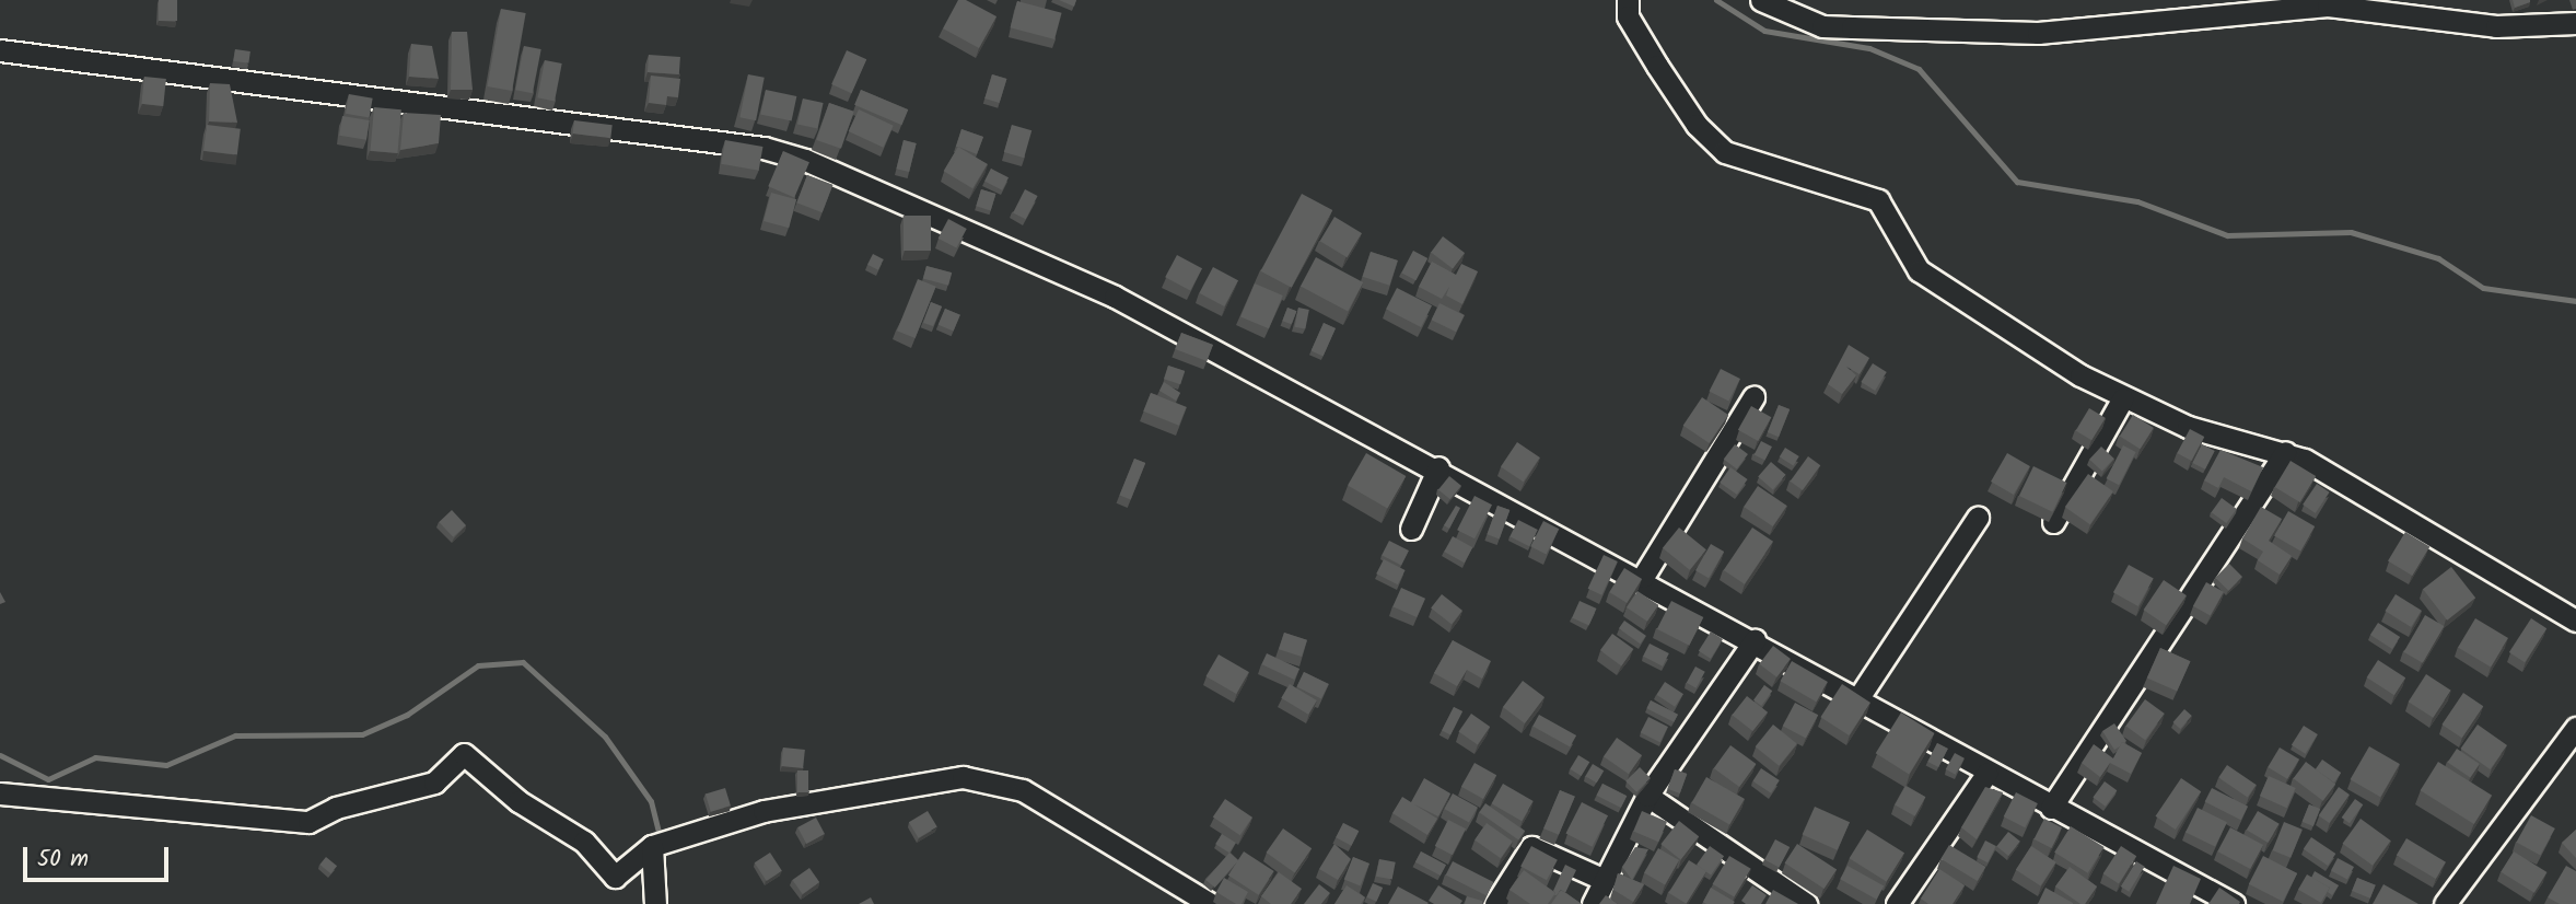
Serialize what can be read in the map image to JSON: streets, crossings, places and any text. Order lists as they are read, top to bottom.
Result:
{
  "scale_bar": "50 m"
}
